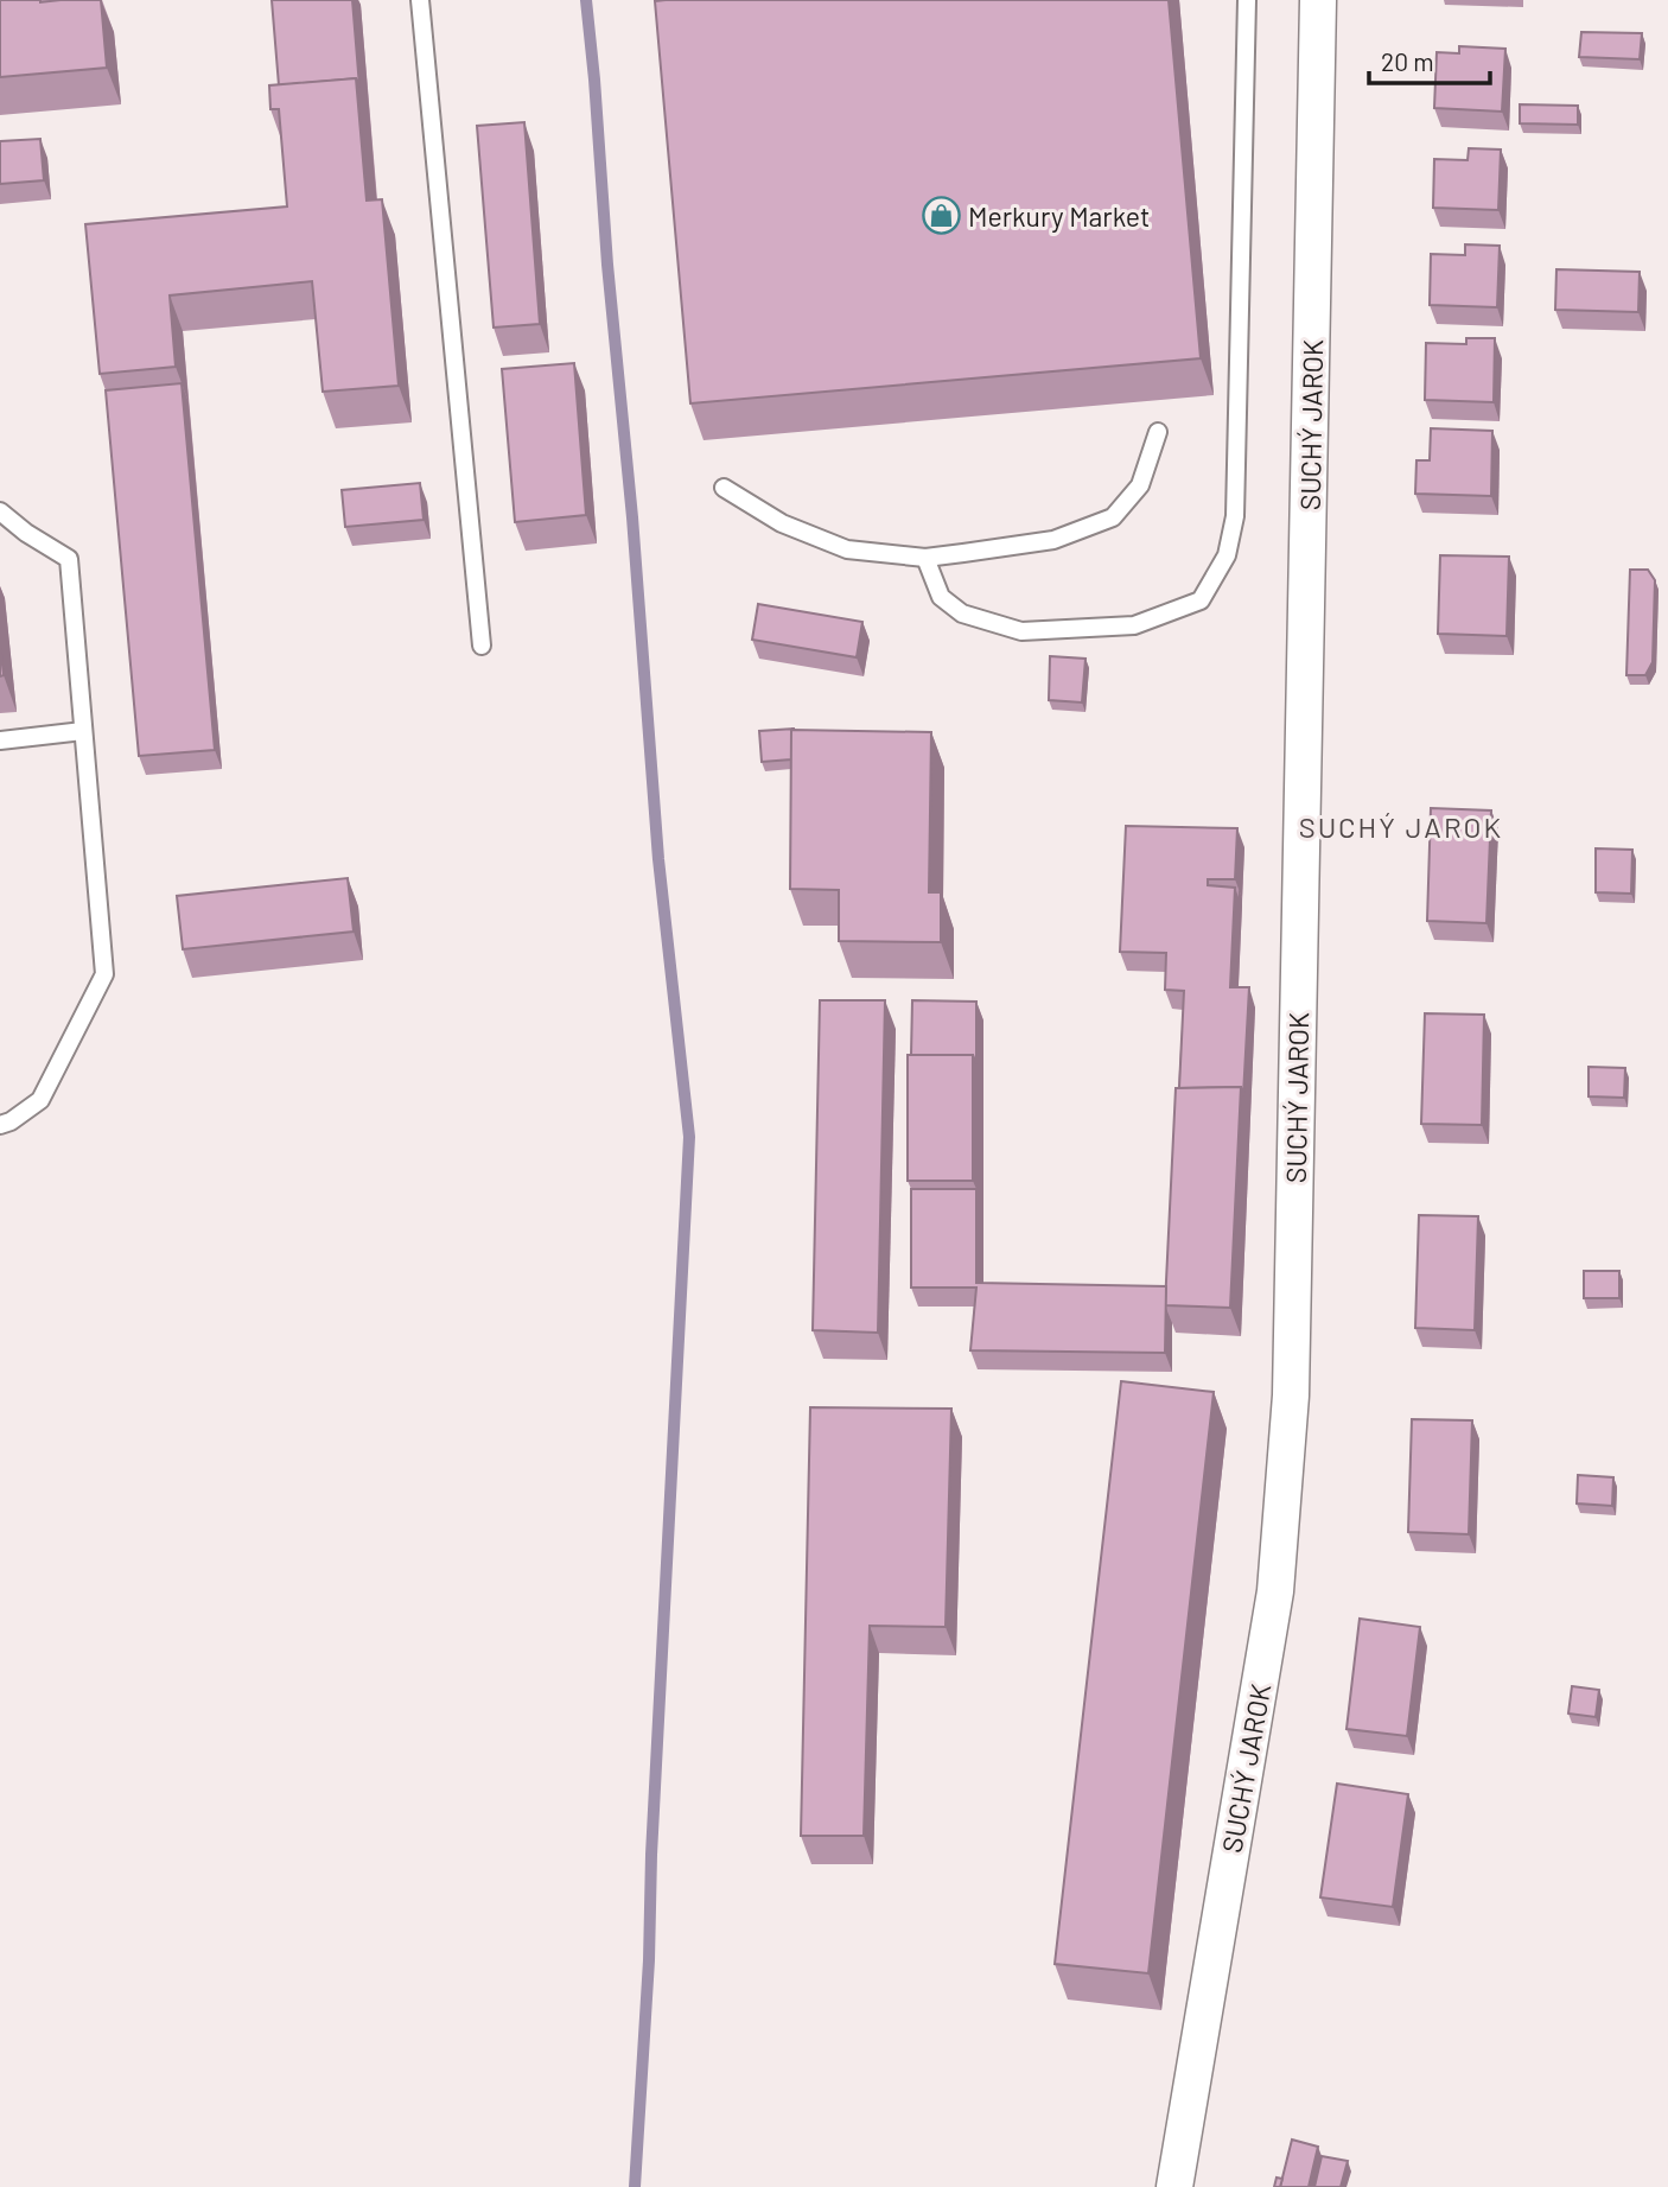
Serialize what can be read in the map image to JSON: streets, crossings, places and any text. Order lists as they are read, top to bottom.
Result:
{
  "streets": {
    "street": ["SUCHÝ JAROK"]
  },
  "districts": ["SUCHÝ JAROK"],
  "places": {
    "shop": ["Merkury Market"]
  },
  "scale_bar": "20 m"
}
